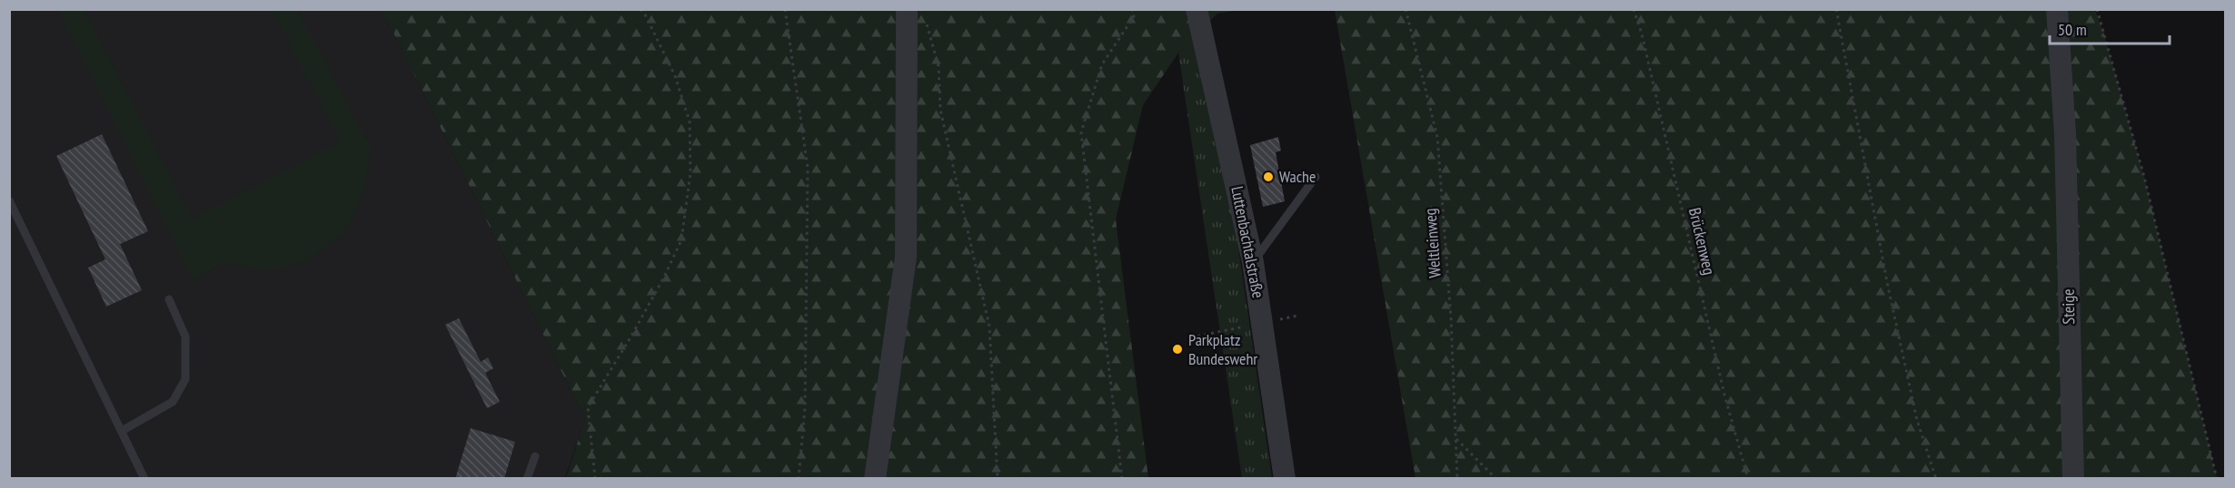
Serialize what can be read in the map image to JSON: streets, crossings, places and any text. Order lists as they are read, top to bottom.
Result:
{
  "streets": {
    "street": ["Luttenbachtalstraße", "Steige"],
    "path": ["Brückenweg", "Weltleinweg"]
  },
  "places": ["Wache", "Parkplatz Bundeswehr"],
  "scale_bar": "50 m"
}
